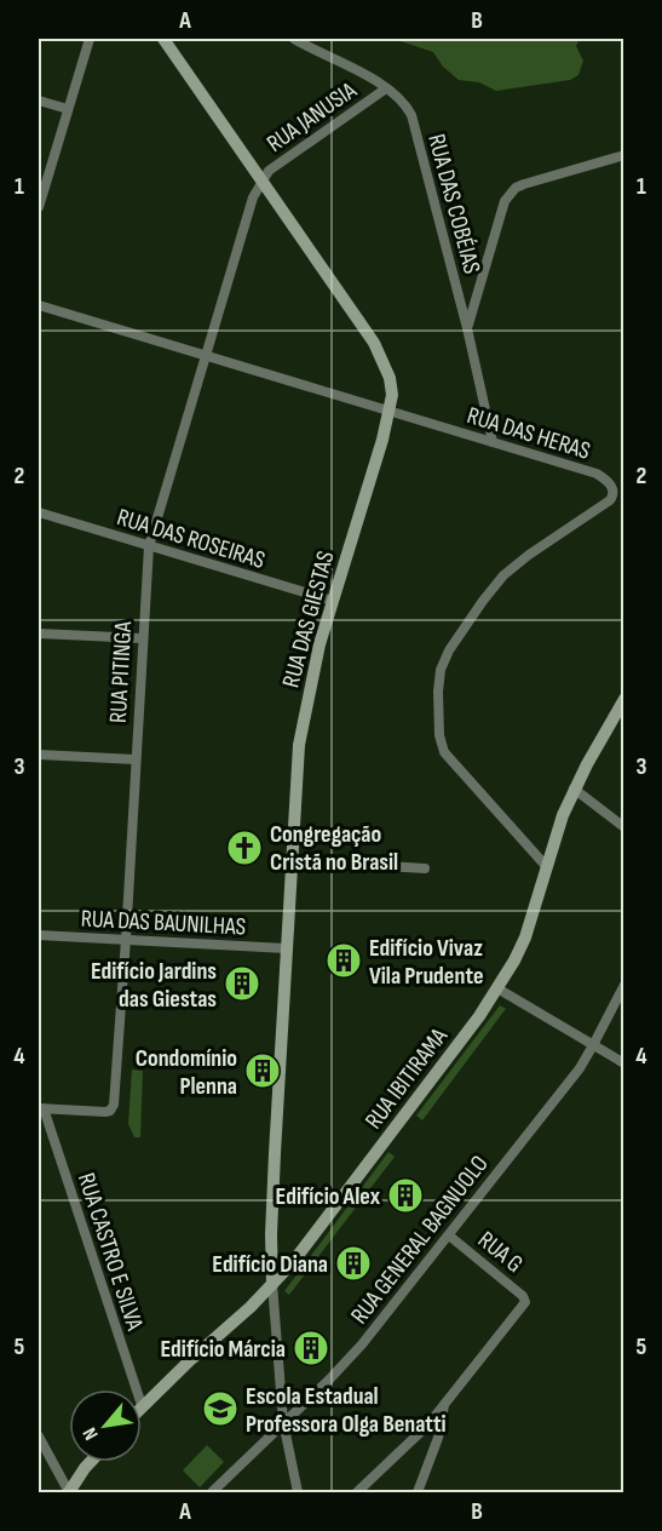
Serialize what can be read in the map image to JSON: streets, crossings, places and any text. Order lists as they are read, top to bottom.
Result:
{
  "streets": {
    "main road": ["RUA DAS GIESTAS", "RUA IBITIRAMA"],
    "street": [
      "RUA JANUSIA",
      "RUA DAS COBÉIAS",
      "RUA DAS HERAS",
      "RUA DAS ROSEIRAS",
      "RUA PITINGA",
      "RUA DAS BAUNILHAS",
      "RUA GENERAL BAGNUOLO",
      "RUA CASTRO E SILVA",
      "RUA G"
    ]
  },
  "crossings": [
    ["RUA JANUSIA", "RUA DAS COBÉIAS"],
    ["RUA JANUSIA", "RUA DAS GIESTAS"],
    ["RUA JANUSIA", "RUA PITINGA"],
    ["RUA DAS COBÉIAS", "RUA DAS HERAS"],
    ["RUA DAS HERAS", "RUA DAS GIESTAS"],
    ["RUA DAS HERAS", "RUA PITINGA"],
    ["RUA DAS HERAS", "RUA IBITIRAMA"],
    ["RUA DAS ROSEIRAS", "RUA DAS GIESTAS"],
    ["RUA DAS ROSEIRAS", "RUA PITINGA"],
    ["RUA DAS GIESTAS", "RUA PITINGA"],
    ["RUA DAS GIESTAS", "RUA DAS BAUNILHAS"],
    ["RUA DAS GIESTAS", "RUA IBITIRAMA"],
    ["RUA PITINGA", "RUA DAS BAUNILHAS"],
    ["RUA PITINGA", "RUA CASTRO E SILVA"],
    ["RUA GENERAL BAGNUOLO", "RUA G"]
  ],
  "places": {
    "church": ["Congregação Cristã no Brasil"],
    "building": [
      "Edifício Vivaz Vila Prudente",
      "Edifício Jardins das Giestas",
      "Condomínio Plenna",
      "Edifício Alex",
      "Edifício Diana",
      "Edifício Márcia"
    ],
    "school or university": ["Escola Estadual Professora Olga Benatti"]
  },
  "north": "bottom left",
  "grid": {
    "columns": ["A", "B"],
    "rows": [
      "1",
      "2",
      "3",
      "4",
      "5"
    ]
  }
}
